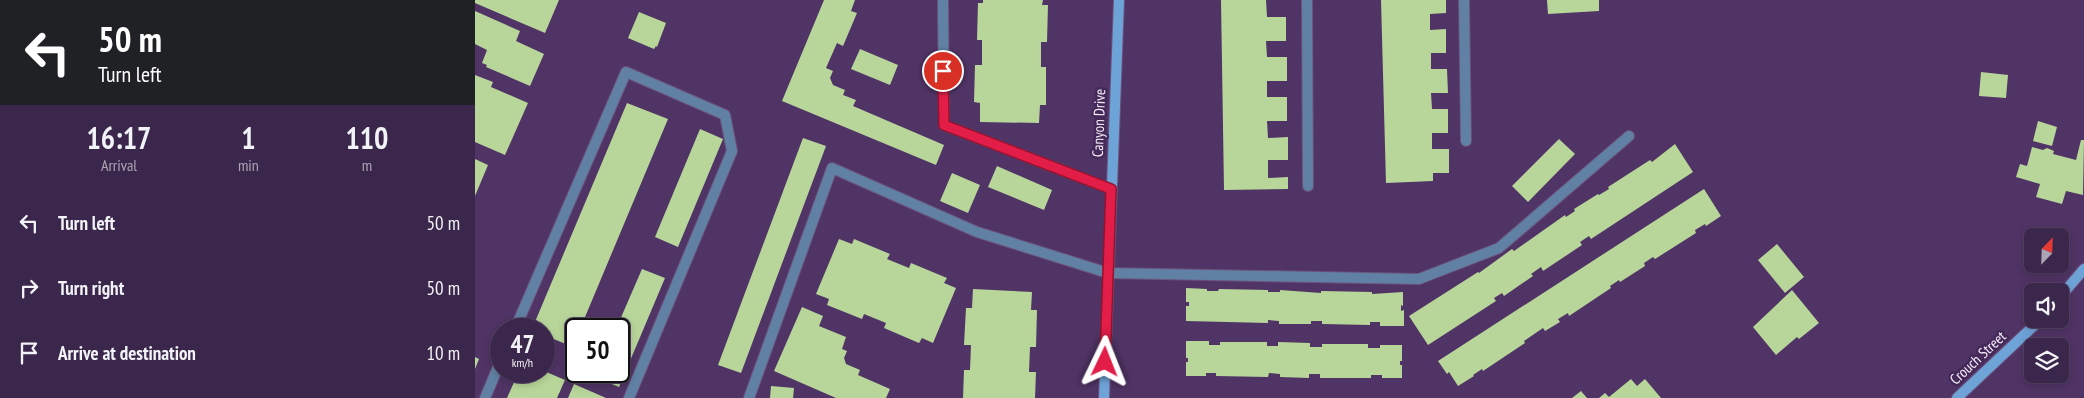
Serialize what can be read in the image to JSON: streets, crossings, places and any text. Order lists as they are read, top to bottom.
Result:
{
  "streets": {
    "main road": ["Canyon Drive", "Crouch Street"]
  },
  "north": "top right",
  "page": {
    "turn": ["50 m", "Turn left"],
    "eta": [
      "16:17",
      "Arrival",
      "1",
      "min",
      "110",
      "m"
    ],
    "list": [
      {
        "name": "Turn left",
        "value": "50 m"
      },
      {
        "name": "Turn right",
        "value": "50 m"
      },
      {
        "name": "Arrive at destination",
        "value": "10 m"
      }
    ],
    "speed": "47 km/h",
    "limit": "50"
  }
}
